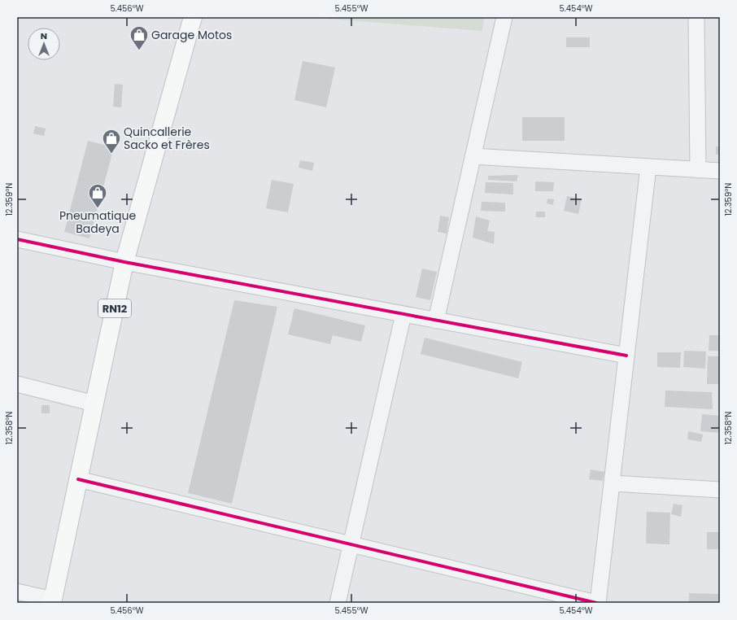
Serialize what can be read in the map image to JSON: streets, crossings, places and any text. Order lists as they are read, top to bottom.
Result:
{
  "streets": {
    "main road": ["RN12"]
  },
  "places": {
    "shop": ["Garage Motos", "Quincallerie Sacko et Frères", "Pneumatique Badeya"]
  },
  "north": "top",
  "coordinates": [
    "5.456°W",
    "5.455°W",
    "5.454°W",
    "12.359°N",
    "12.358°N"
  ]
}
